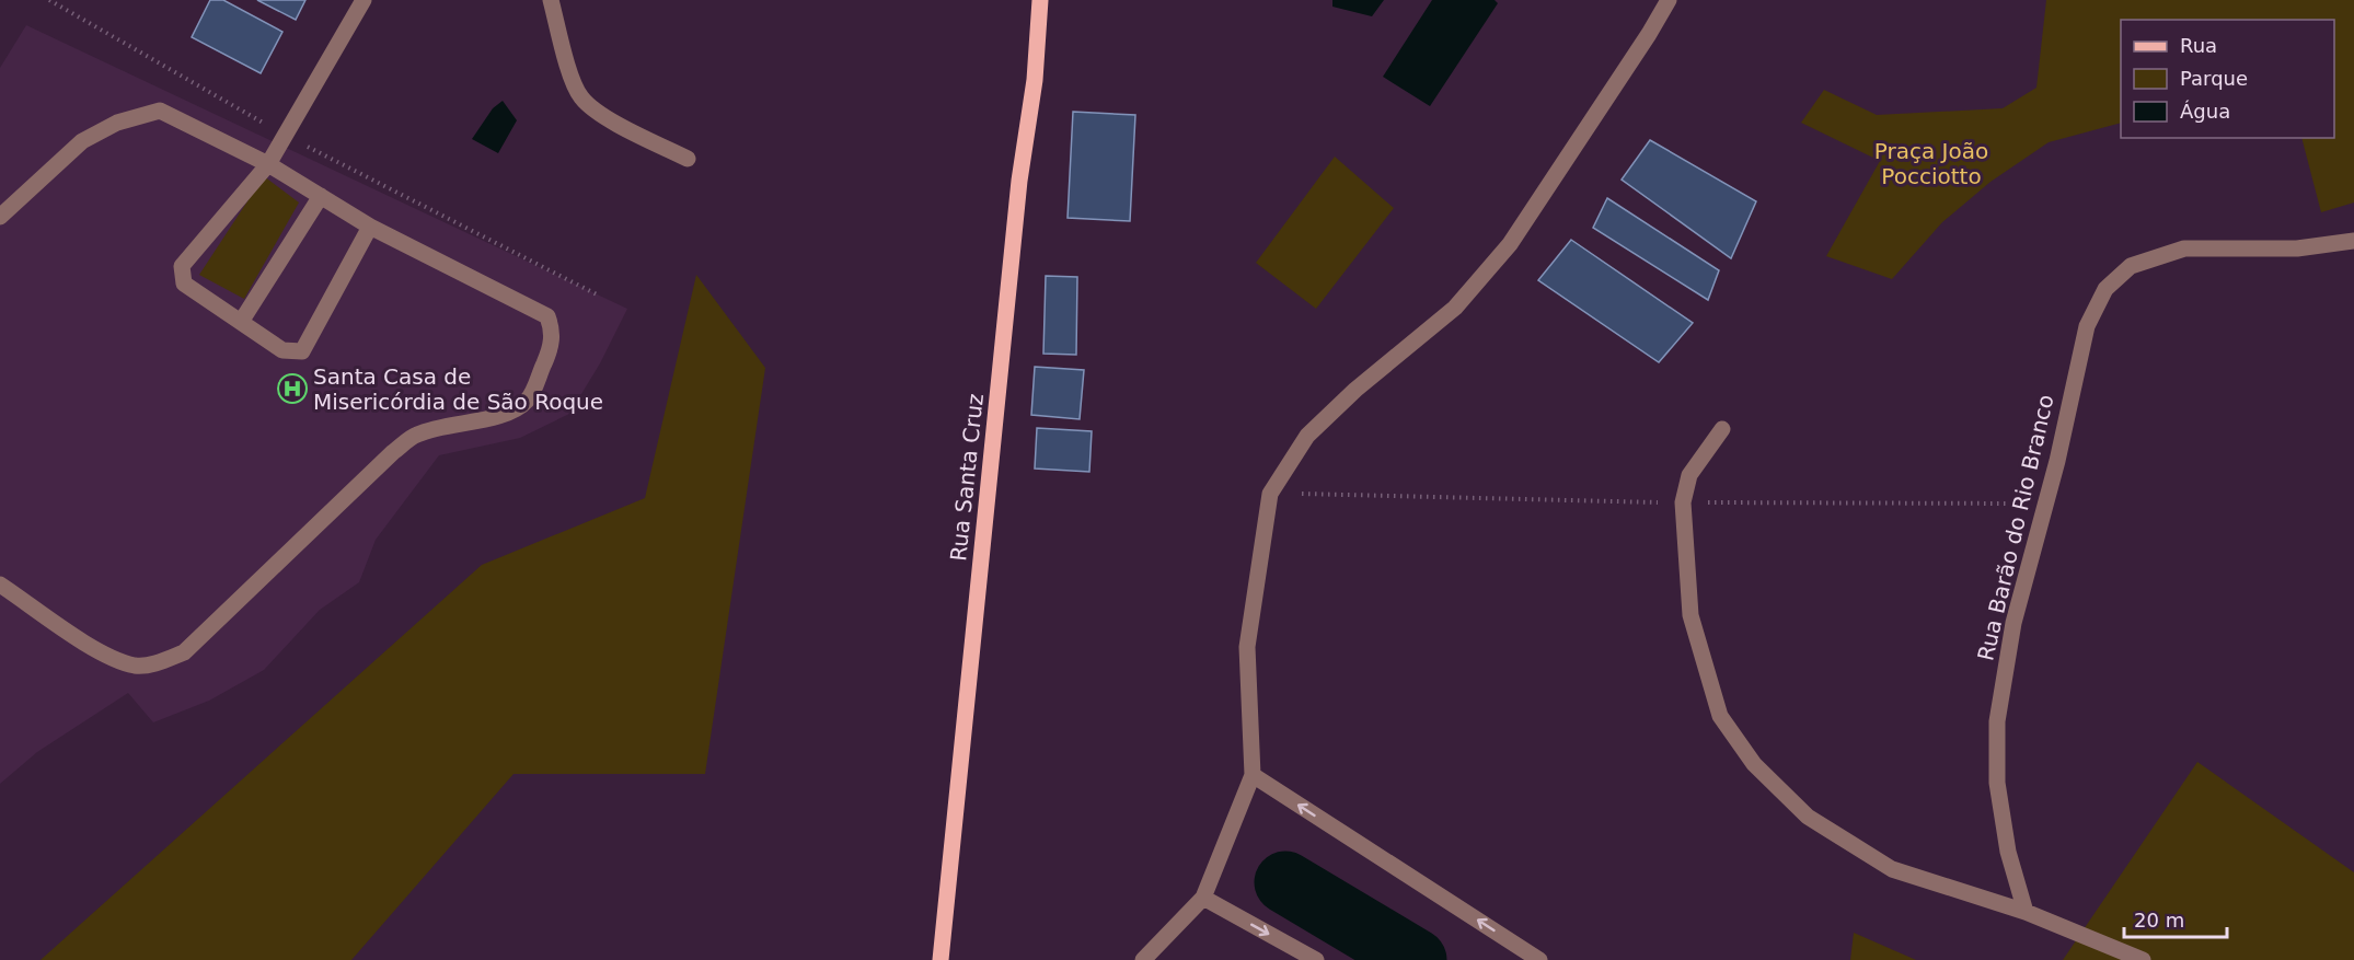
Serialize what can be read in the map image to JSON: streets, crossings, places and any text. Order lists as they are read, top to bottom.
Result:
{
  "streets": {
    "main road": ["Rua Santa Cruz"],
    "street": ["Rua Barão do Rio Branco"]
  },
  "parks": ["Praça João Pocciotto"],
  "places": {
    "hospital": ["Santa Casa de Misericórdia de São Roque"]
  },
  "legend": ["Rua", "Parque", "Água"],
  "scale_bar": "20 m"
}
